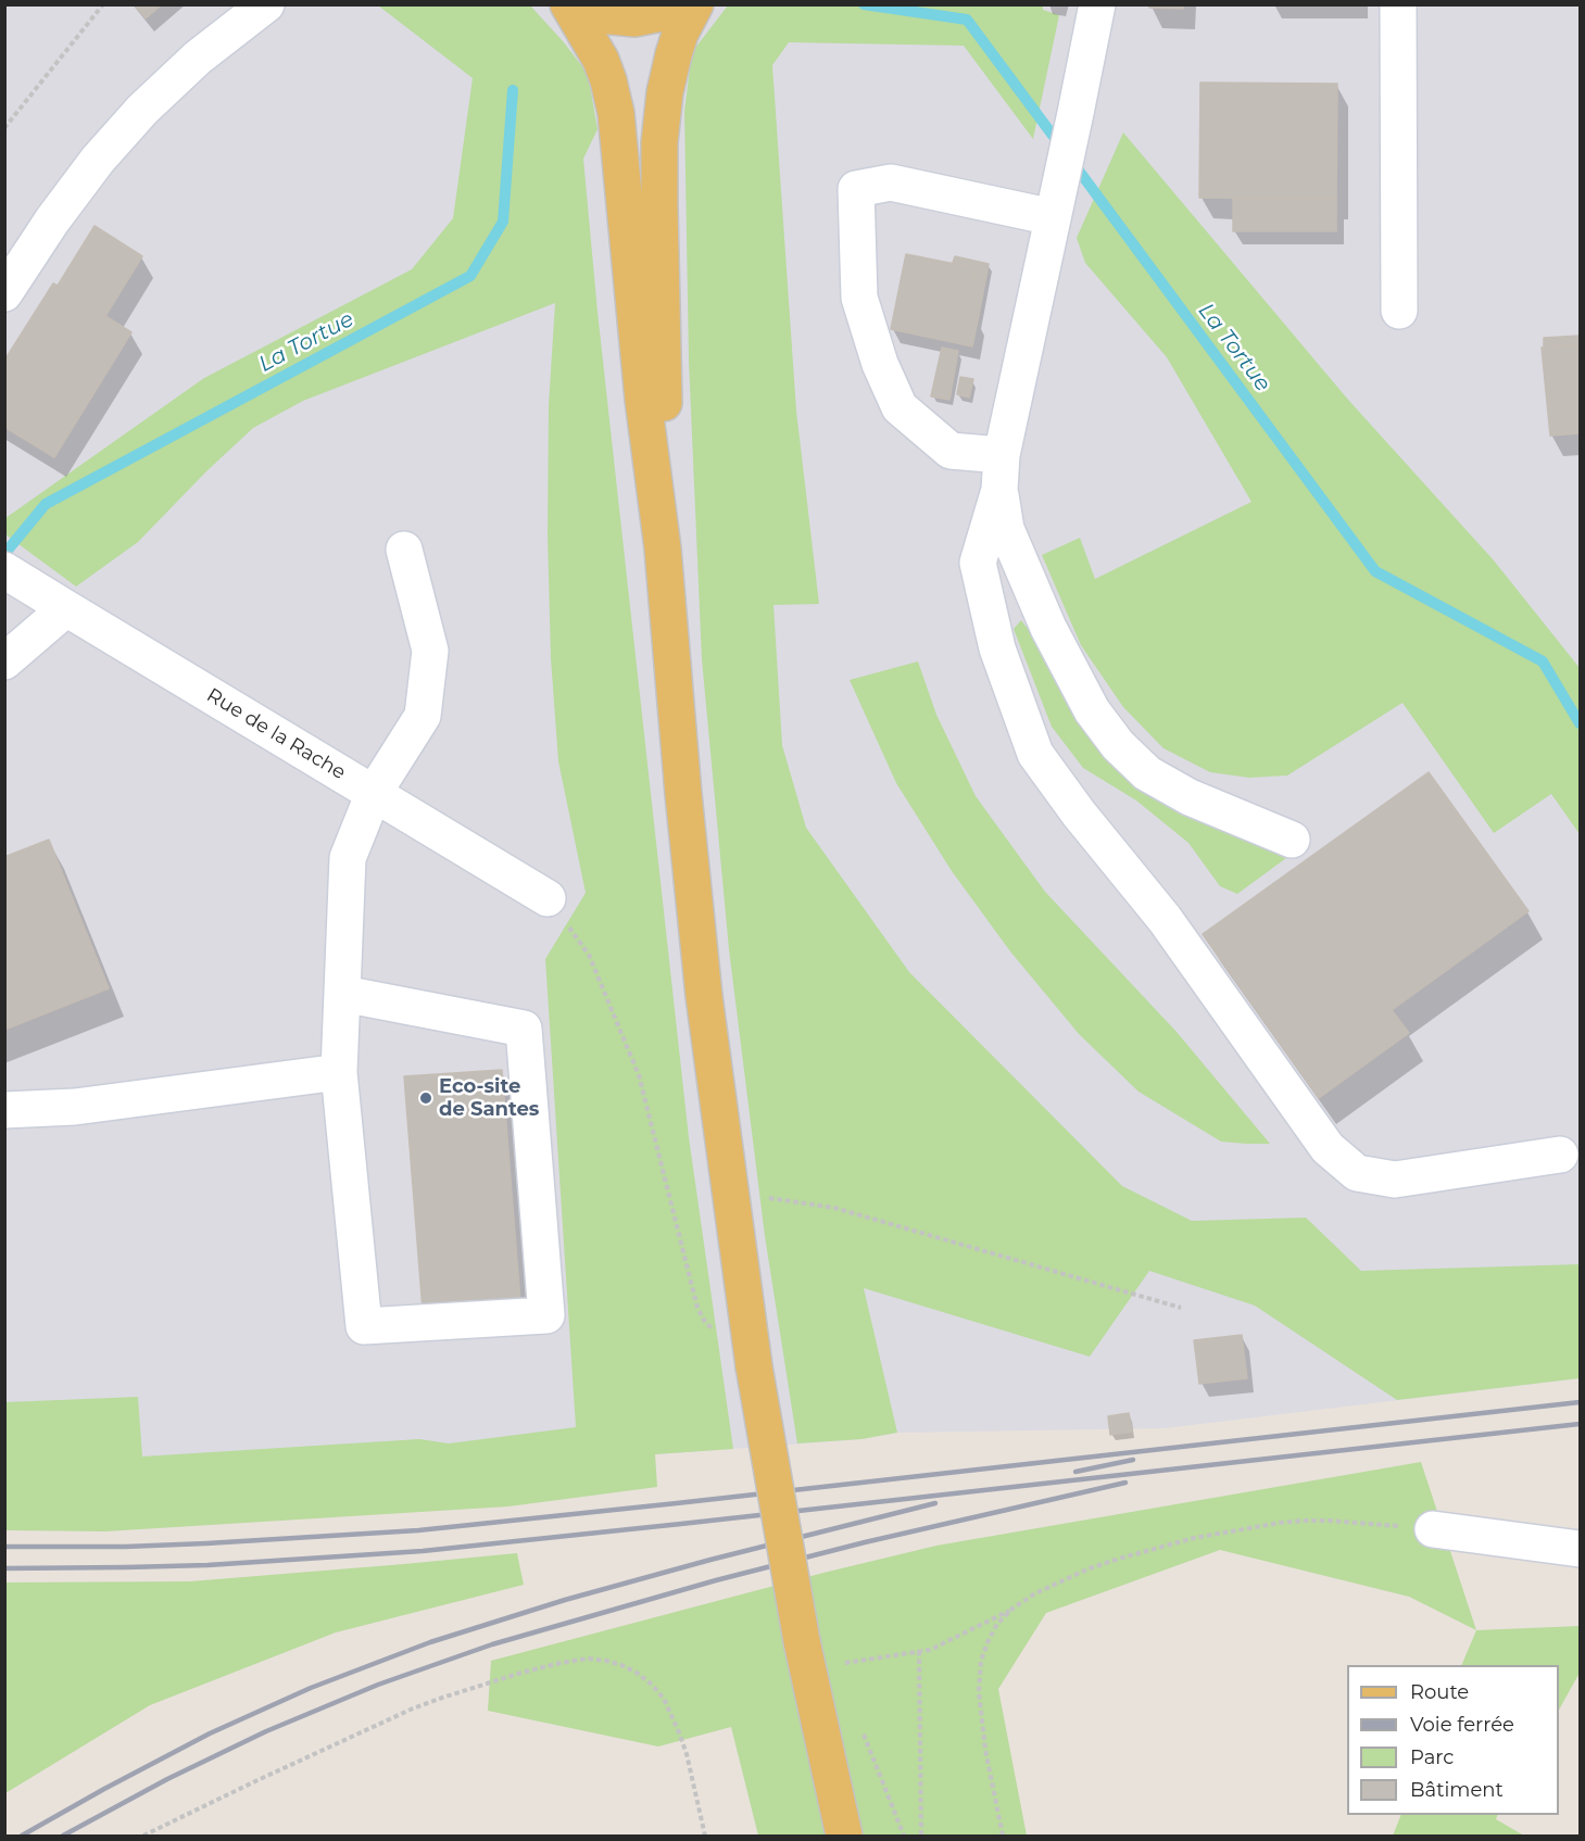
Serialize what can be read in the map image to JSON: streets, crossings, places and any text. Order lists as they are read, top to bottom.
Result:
{
  "streets": {
    "street": ["Rue de la Rache"]
  },
  "water": ["La Tortue"],
  "places": ["Eco-site de Santes"],
  "legend": [
    "Route",
    "Voie ferrée",
    "Parc",
    "Bâtiment"
  ]
}
